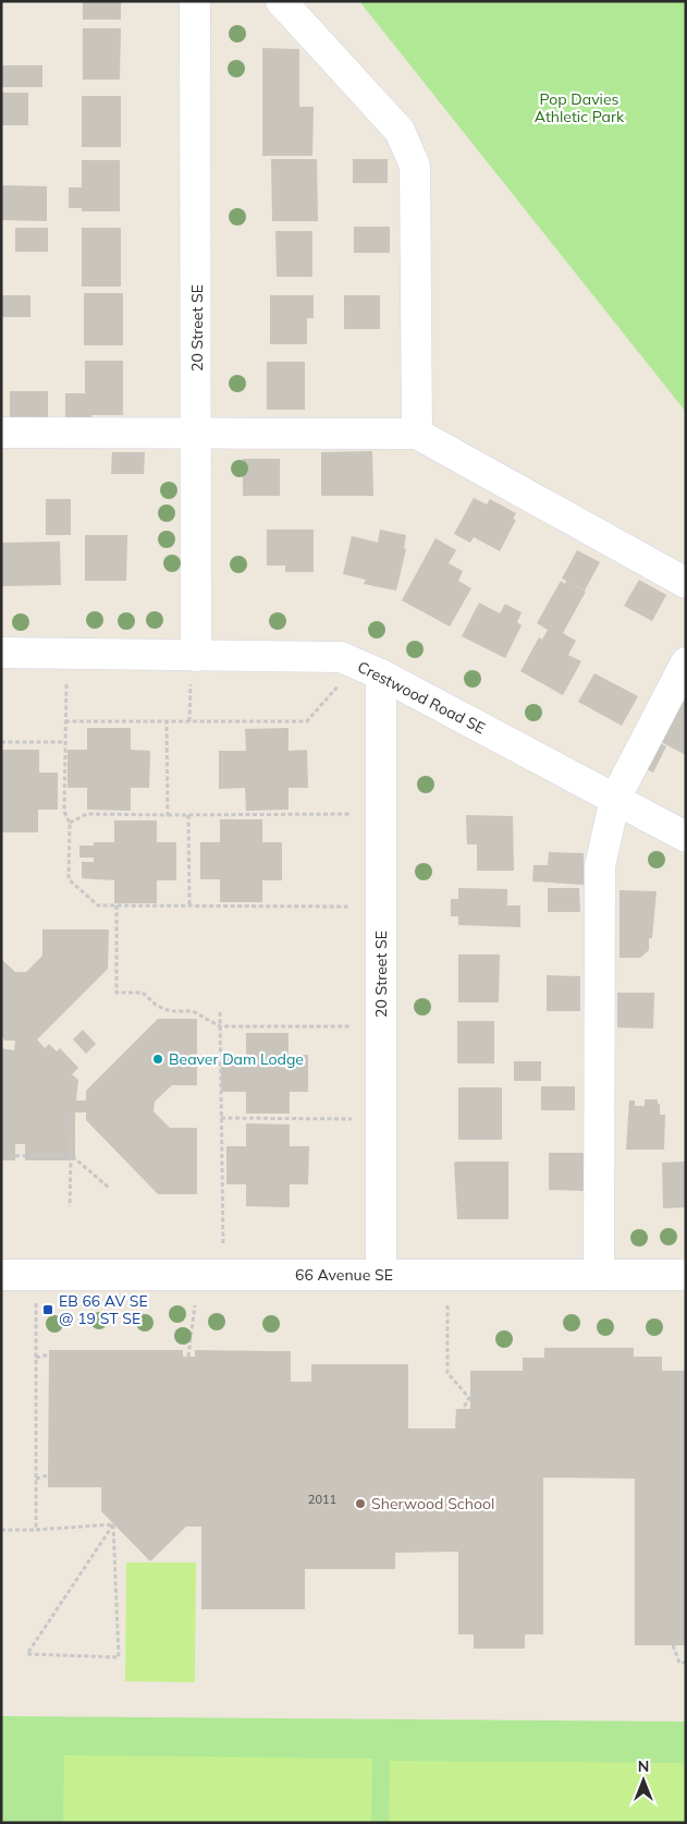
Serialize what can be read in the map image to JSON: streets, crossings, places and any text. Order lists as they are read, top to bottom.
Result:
{
  "streets": {
    "street": ["20 Street SE", "Crestwood Road SE", "66 Avenue SE"]
  },
  "crossings": [
    ["20 Street SE", "Crestwood Road SE"],
    ["20 Street SE", "66 Avenue SE"]
  ],
  "parks": ["Pop Davies Athletic Park"],
  "places": {
    "other": ["Beaver Dam Lodge", "Sherwood School"],
    "transit": ["EB 66 AV SE @ 19 ST SE"]
  },
  "house_numbers": ["2011"],
  "north": "top"
}
